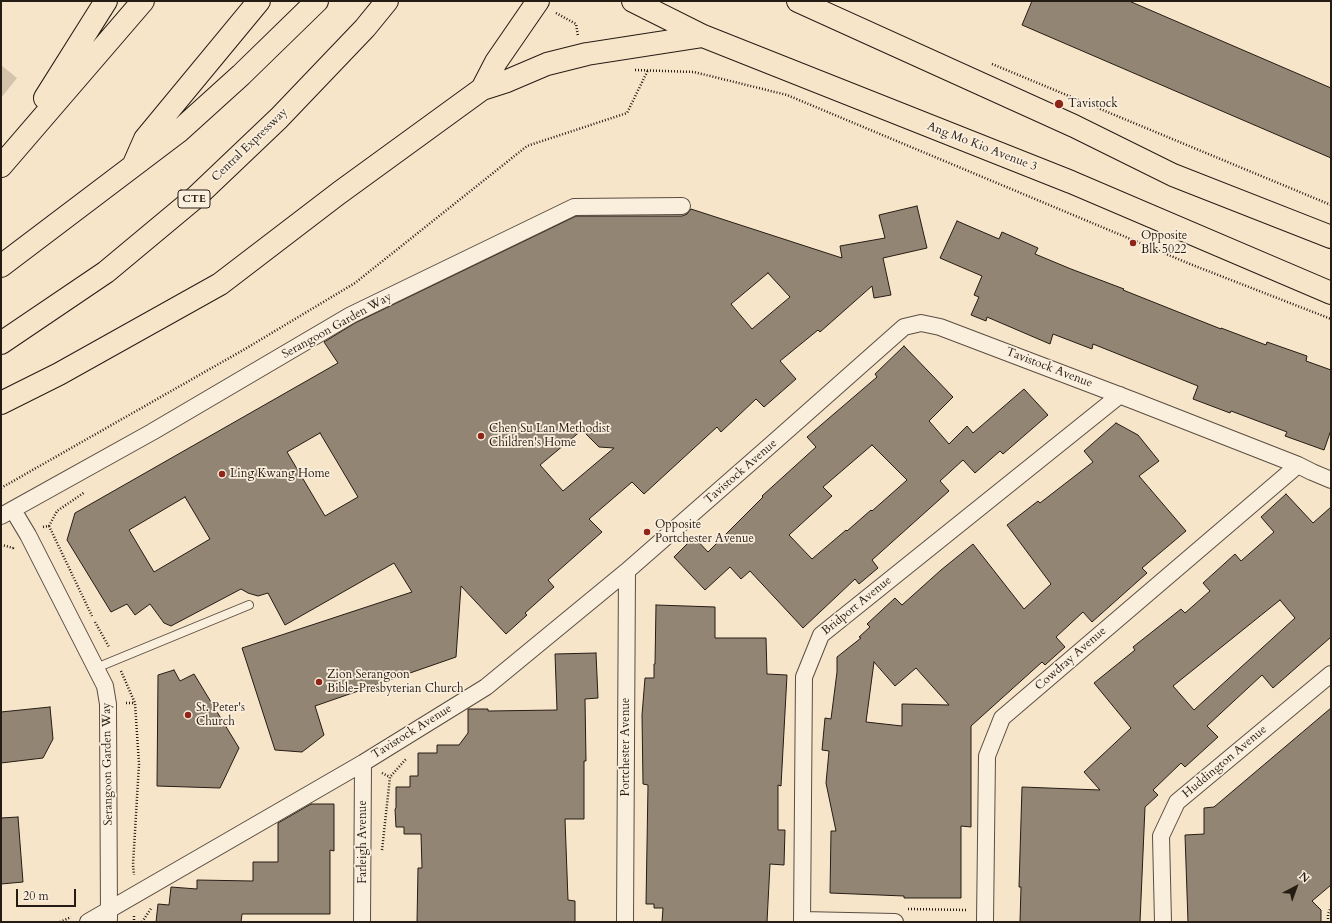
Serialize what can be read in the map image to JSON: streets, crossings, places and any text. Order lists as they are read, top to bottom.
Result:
{
  "streets": {
    "highway": ["Central Expressway", "Ang Mo Kio Avenue 3", "CTE"],
    "street": [
      "Serangoon Garden Way",
      "Tavistock Avenue",
      "Bridport Avenue",
      "Cowdray Avenue",
      "Portchester Avenue",
      "Huddington Avenue",
      "Farleigh Avenue"
    ]
  },
  "crossings": [
    ["Serangoon Garden Way", "Tavistock Avenue"],
    ["Tavistock Avenue", "Bridport Avenue"],
    ["Tavistock Avenue", "Cowdray Avenue"],
    ["Tavistock Avenue", "Portchester Avenue"],
    ["Tavistock Avenue", "Farleigh Avenue"]
  ],
  "places": [
    "Tavistock",
    "Opposite Blk 5022",
    "Chen Su Lan Methodist Children's Home",
    "Ling Kwang Home",
    "Opposite Portchester Avenue",
    "Zion Serangoon Bible-Presbyterian Church",
    "St. Peter's Church"
  ],
  "scale_bar": "20 m",
  "north": "top right"
}
